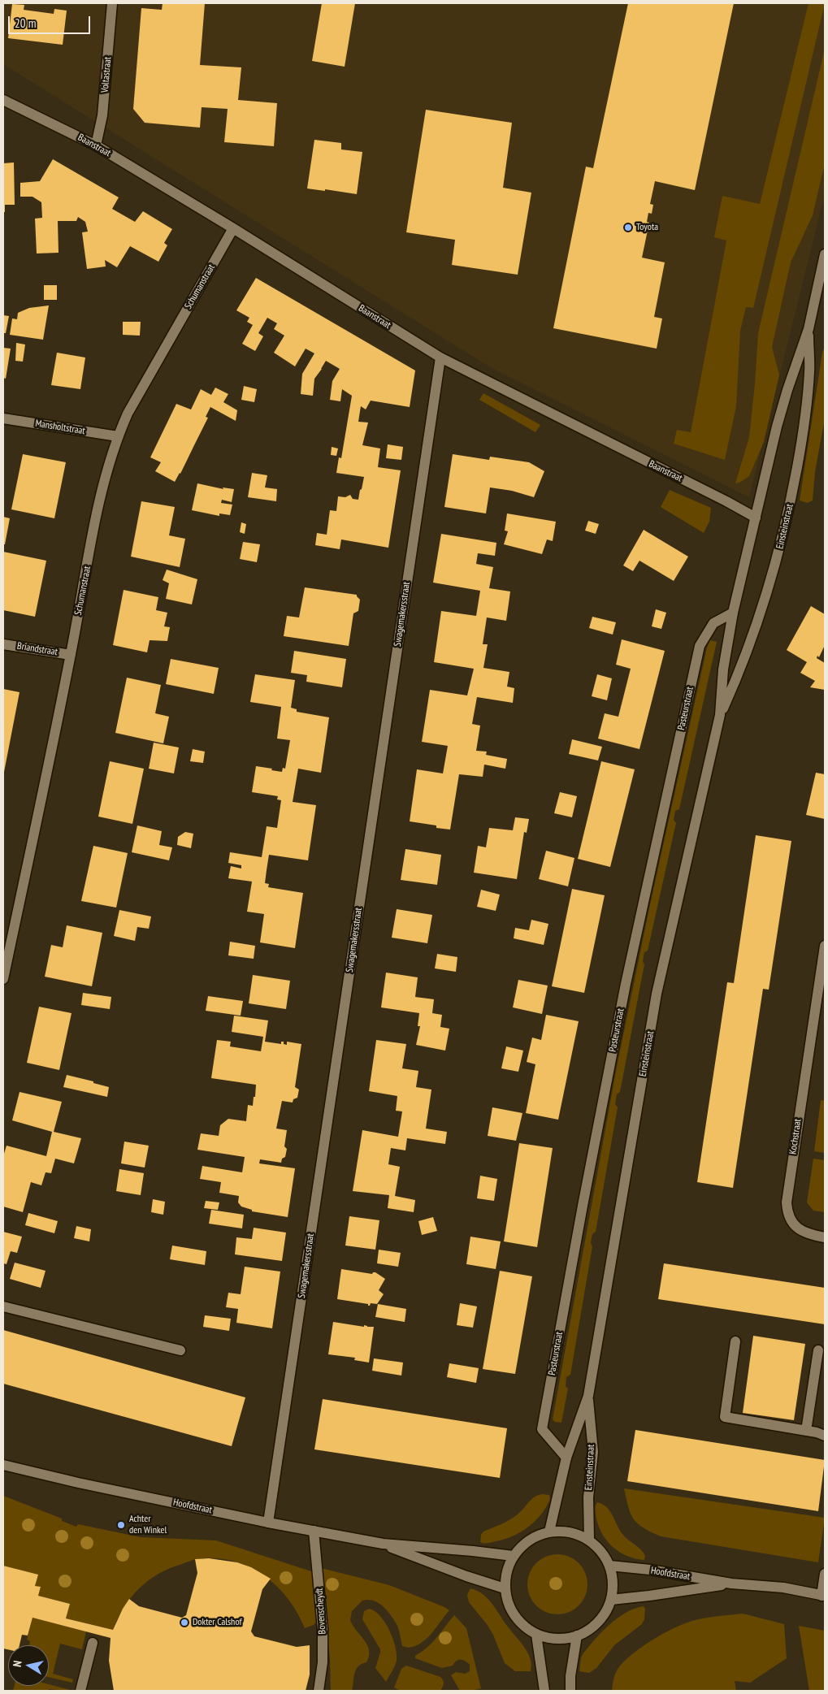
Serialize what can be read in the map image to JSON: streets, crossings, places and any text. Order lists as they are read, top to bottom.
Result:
{
  "streets": {
    "street": [
      "Voltastraat",
      "Baanstraat",
      "Schumanstraat",
      "Mansholtstraat",
      "Einsteinstraat",
      "Swagemakersstraat",
      "Briandstraat",
      "Pasteurstraat",
      "Kochstraat",
      "Hoofdstraat",
      "Bovenscheydt"
    ]
  },
  "crossings": [
    ["Voltastraat", "Baanstraat"],
    ["Baanstraat", "Schumanstraat"],
    ["Baanstraat", "Einsteinstraat"],
    ["Baanstraat", "Swagemakersstraat"],
    ["Schumanstraat", "Mansholtstraat"],
    ["Schumanstraat", "Briandstraat"],
    ["Einsteinstraat", "Pasteurstraat"],
    ["Einsteinstraat", "Hoofdstraat"],
    ["Swagemakersstraat", "Hoofdstraat"],
    ["Hoofdstraat", "Bovenscheydt"]
  ],
  "places": ["Toyota", "Achter den Winkel", "Dokter Calshof"],
  "scale_bar": "20 m",
  "north": "left"
}
